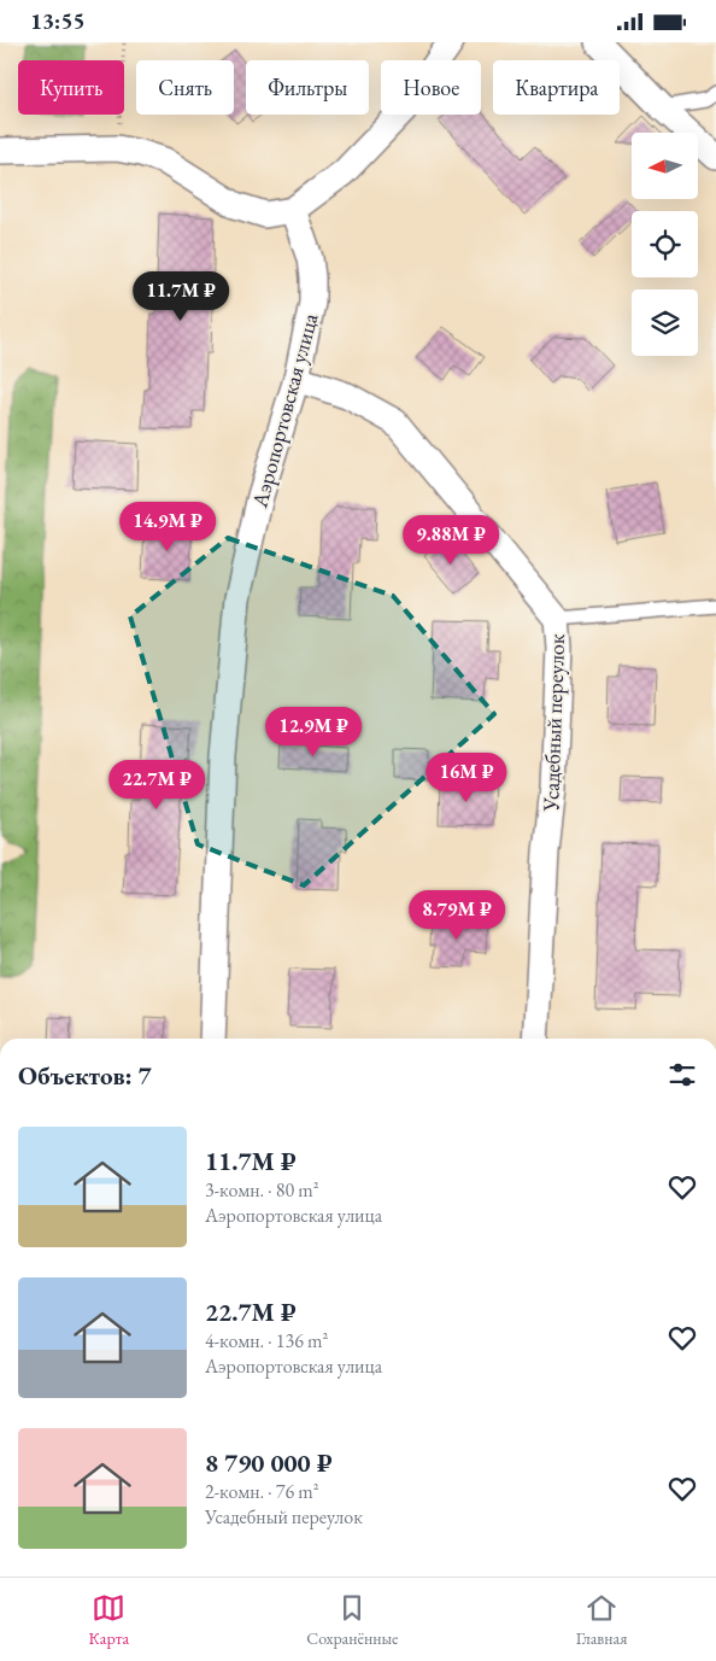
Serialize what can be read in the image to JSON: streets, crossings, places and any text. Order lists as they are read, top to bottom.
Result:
{
  "streets": {
    "street": ["Аэропортовская улица", "Усадебный переулок"]
  },
  "crossings": [
    ["Аэропортовская улица", "Усадебный переулок"]
  ],
  "north": "left",
  "page": {
    "status": "13:55",
    "chip": [
      "Купить",
      "Снять",
      "Фильтры",
      "Новое",
      "Квартира"
    ],
    "price": [
      "11.7M ₽",
      "14.9M ₽",
      "9.88M ₽",
      "12.9M ₽",
      "16M ₽",
      "22.7M ₽",
      "8.79M ₽"
    ],
    "heading": "Объектов: 7",
    "list": [
      {
        "name": "11.7M ₽",
        "note": "3-комн. · 80 m² · Аэропортовская улица"
      },
      {
        "name": "22.7M ₽",
        "note": "4-комн. · 136 m² · Аэропортовская улица"
      },
      {
        "name": "8 790 000 ₽",
        "note": "2-комн. · 76 m² · Усадебный переулок"
      }
    ],
    "tabs": ["Карта", "Сохранённые", "Главная"]
  }
}
